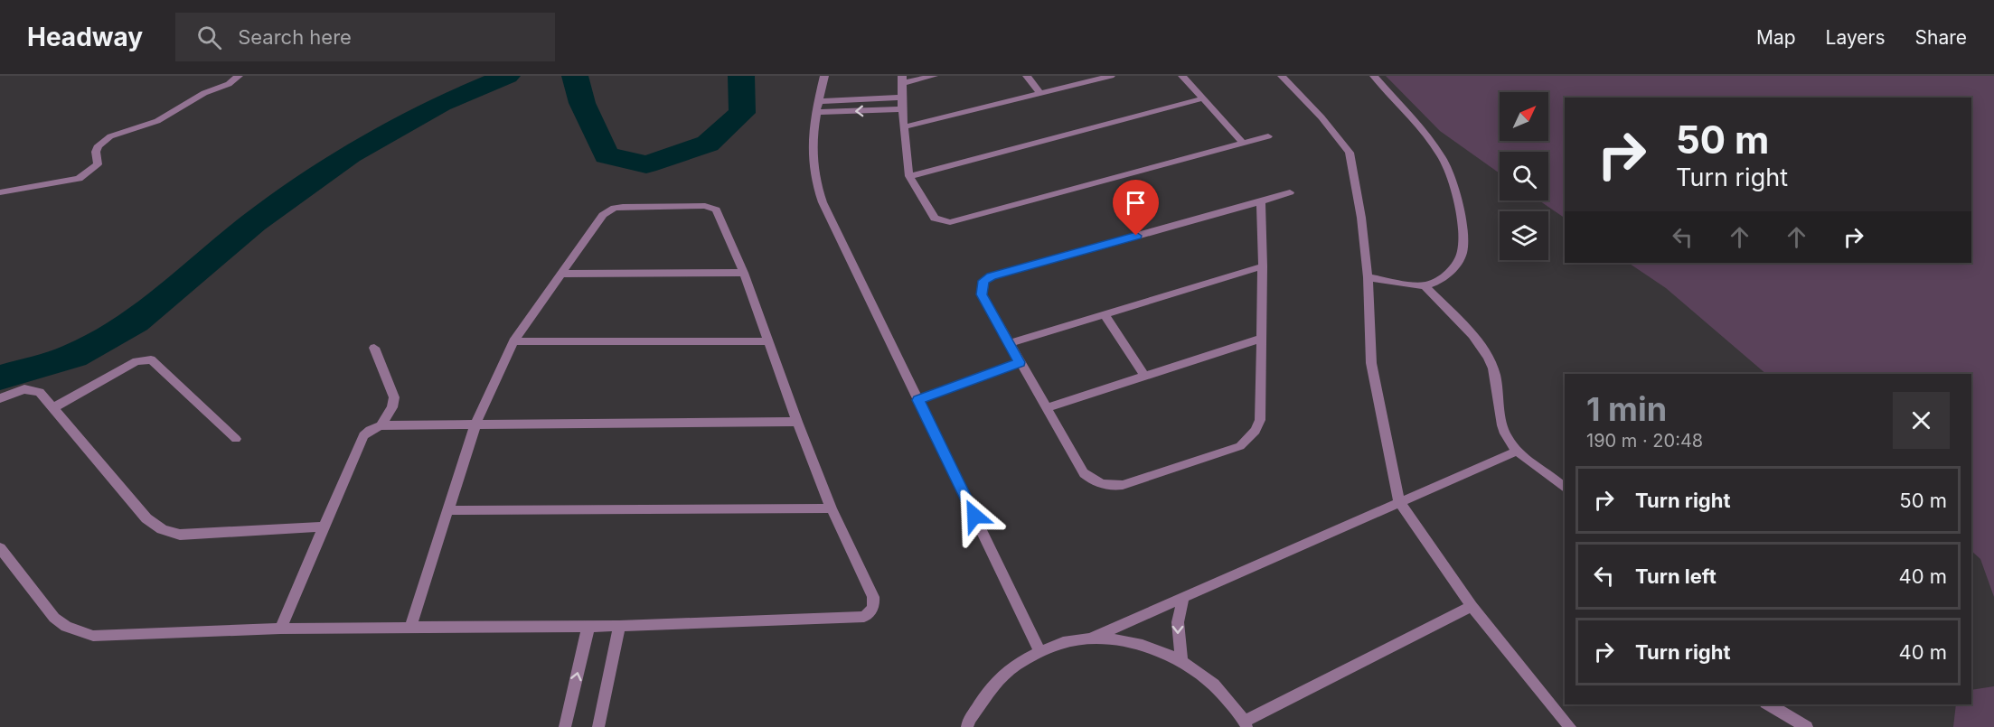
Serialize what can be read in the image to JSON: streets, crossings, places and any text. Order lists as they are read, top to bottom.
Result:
{
  "north": "top right",
  "page": {
    "header": "Headway",
    "search": "Search here",
    "nav": ["Map", "Layers", "Share"],
    "turn": ["50 m", "Turn right"],
    "heading": ["1 min", "190 m · 20:48"],
    "list": [
      {
        "name": "Turn right",
        "value": "50 m"
      },
      {
        "name": "Turn left",
        "value": "40 m"
      },
      {
        "name": "Turn right",
        "value": "40 m"
      }
    ]
  }
}
